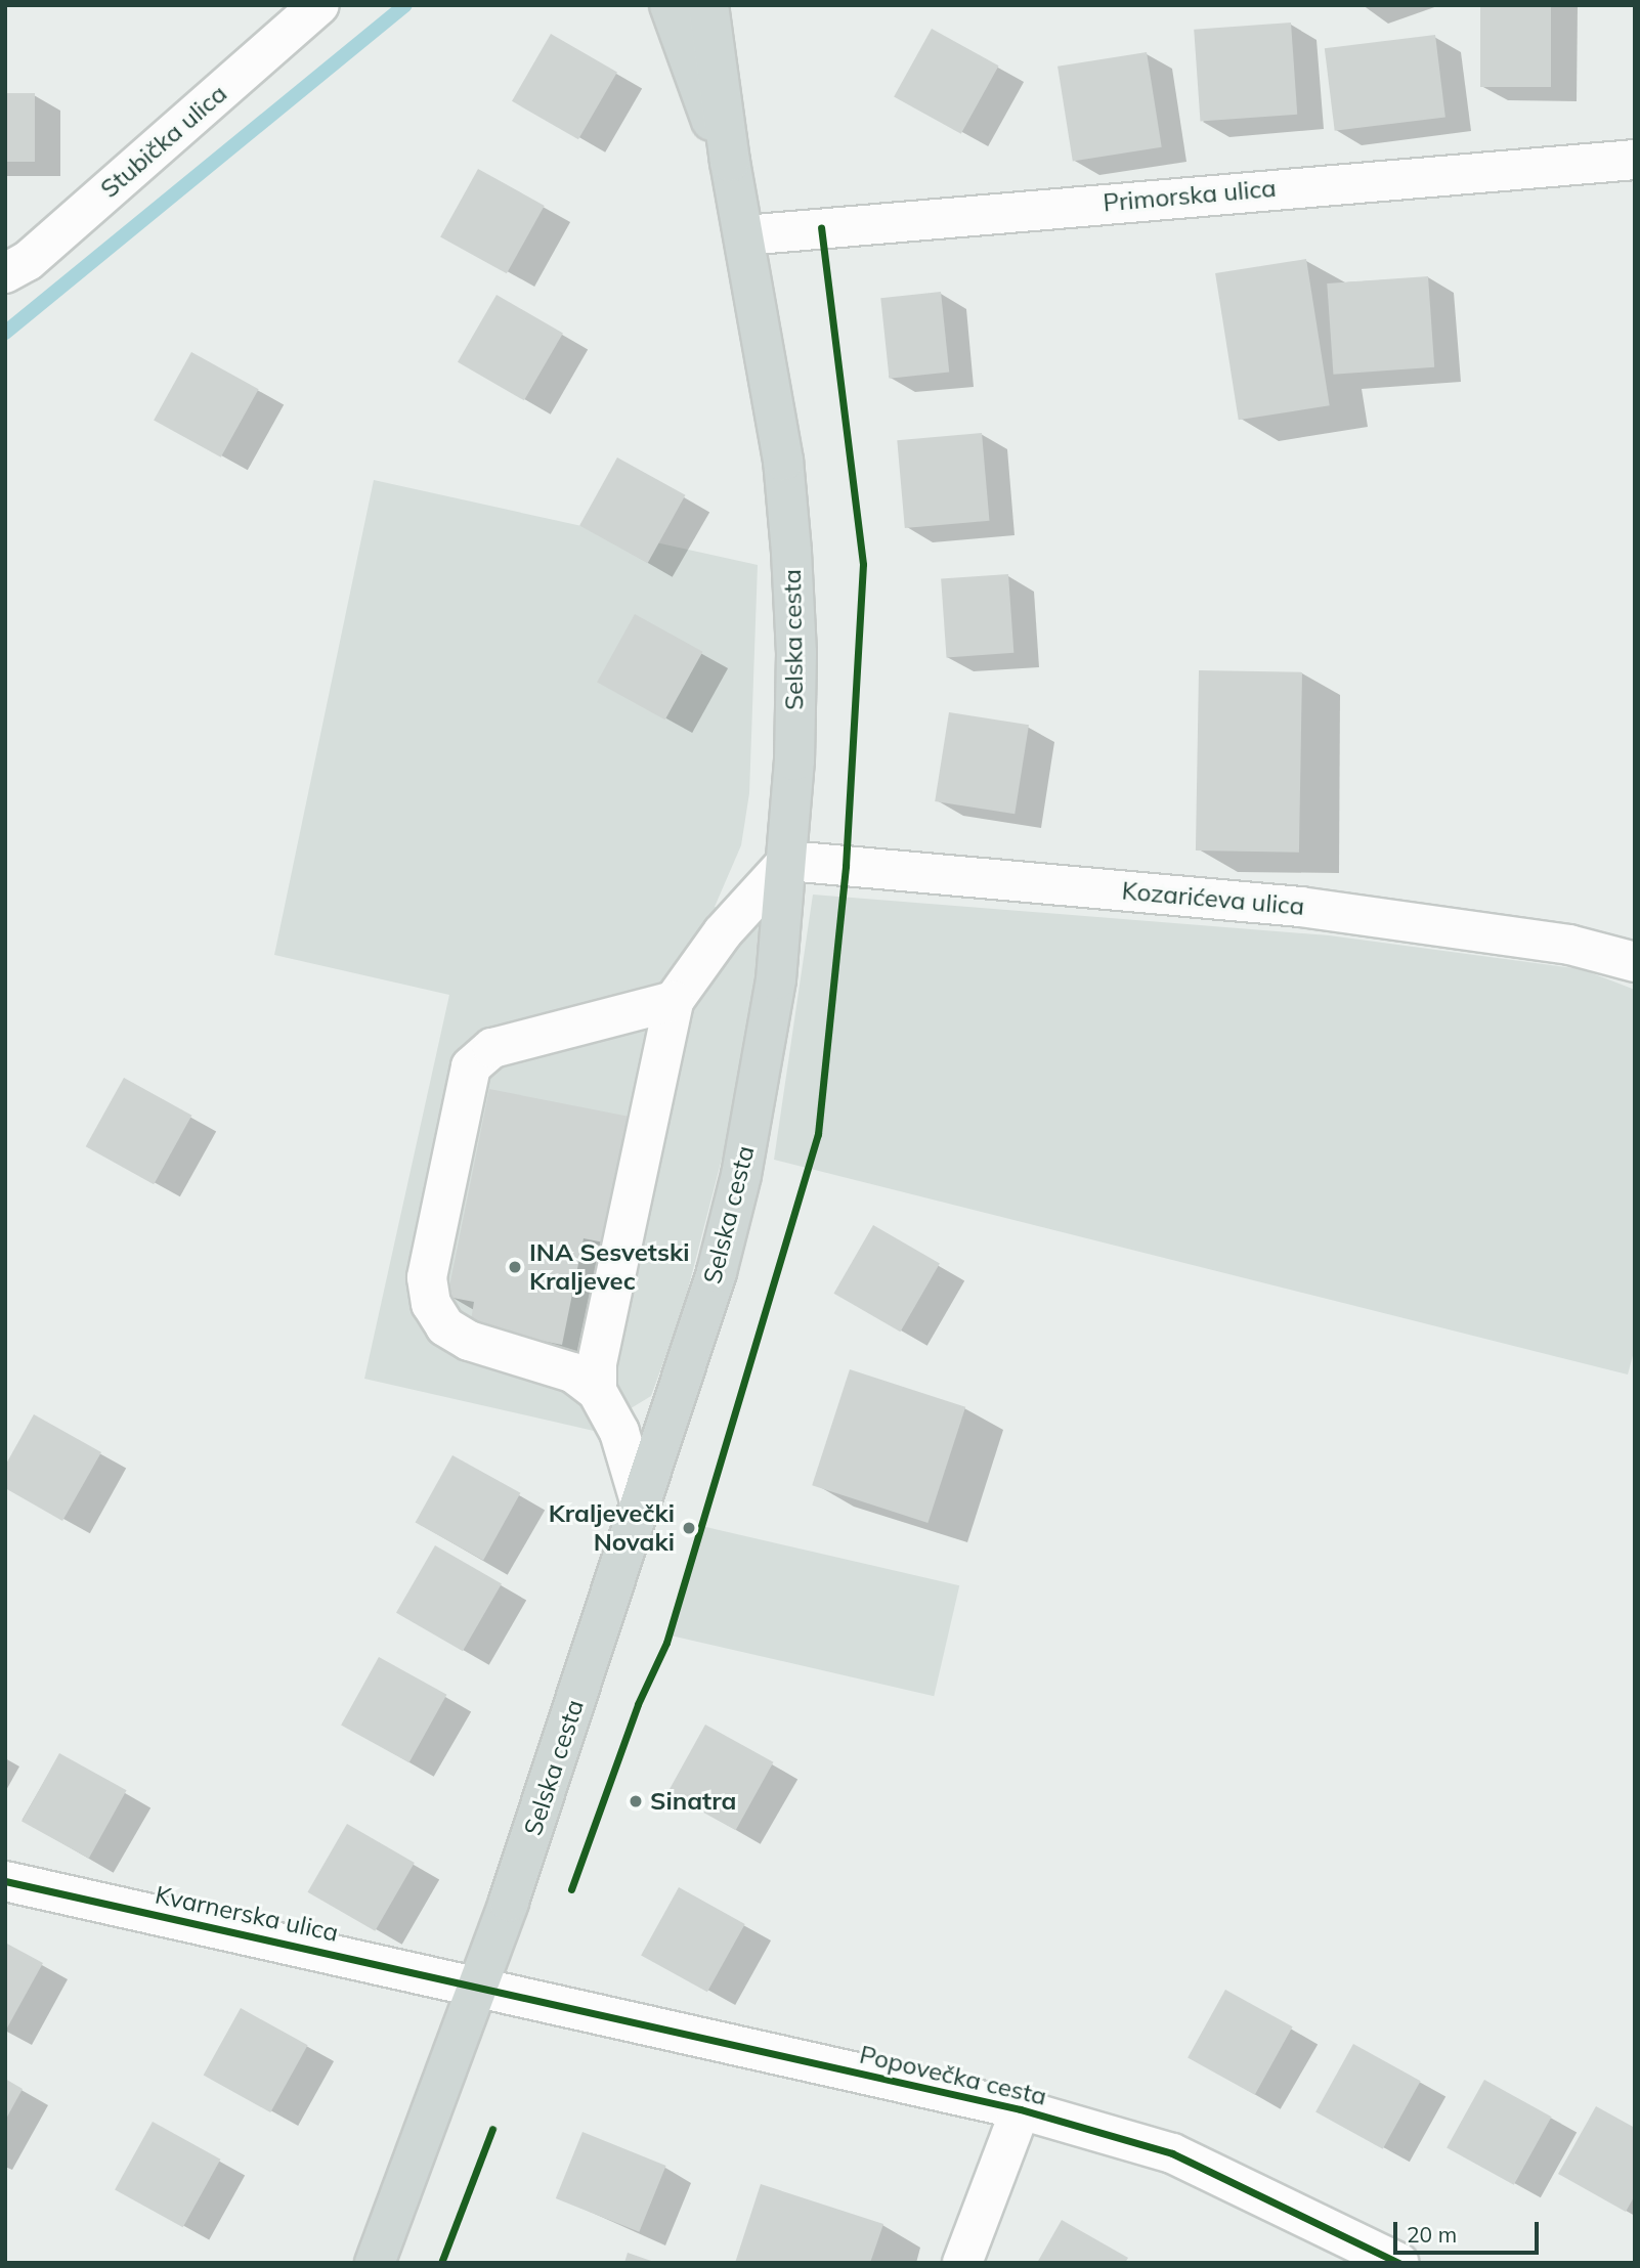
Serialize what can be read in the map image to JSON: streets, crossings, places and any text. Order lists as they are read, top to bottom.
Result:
{
  "streets": {
    "main road": ["Selska cesta"],
    "street": [
      "Stubička ulica",
      "Primorska ulica",
      "Kozarićeva ulica",
      "Kvarnerska ulica",
      "Popovečka cesta"
    ]
  },
  "crossings": [
    ["Primorska ulica", "Selska cesta"],
    ["Selska cesta", "Kozarićeva ulica"],
    ["Selska cesta", "Kvarnerska ulica"],
    ["Selska cesta", "Popovečka cesta"],
    ["Kvarnerska ulica", "Popovečka cesta"]
  ],
  "places": ["INA Sesvetski Kraljevec", "Kraljevečki Novaki", "Sinatra"],
  "scale_bar": "20 m"
}
